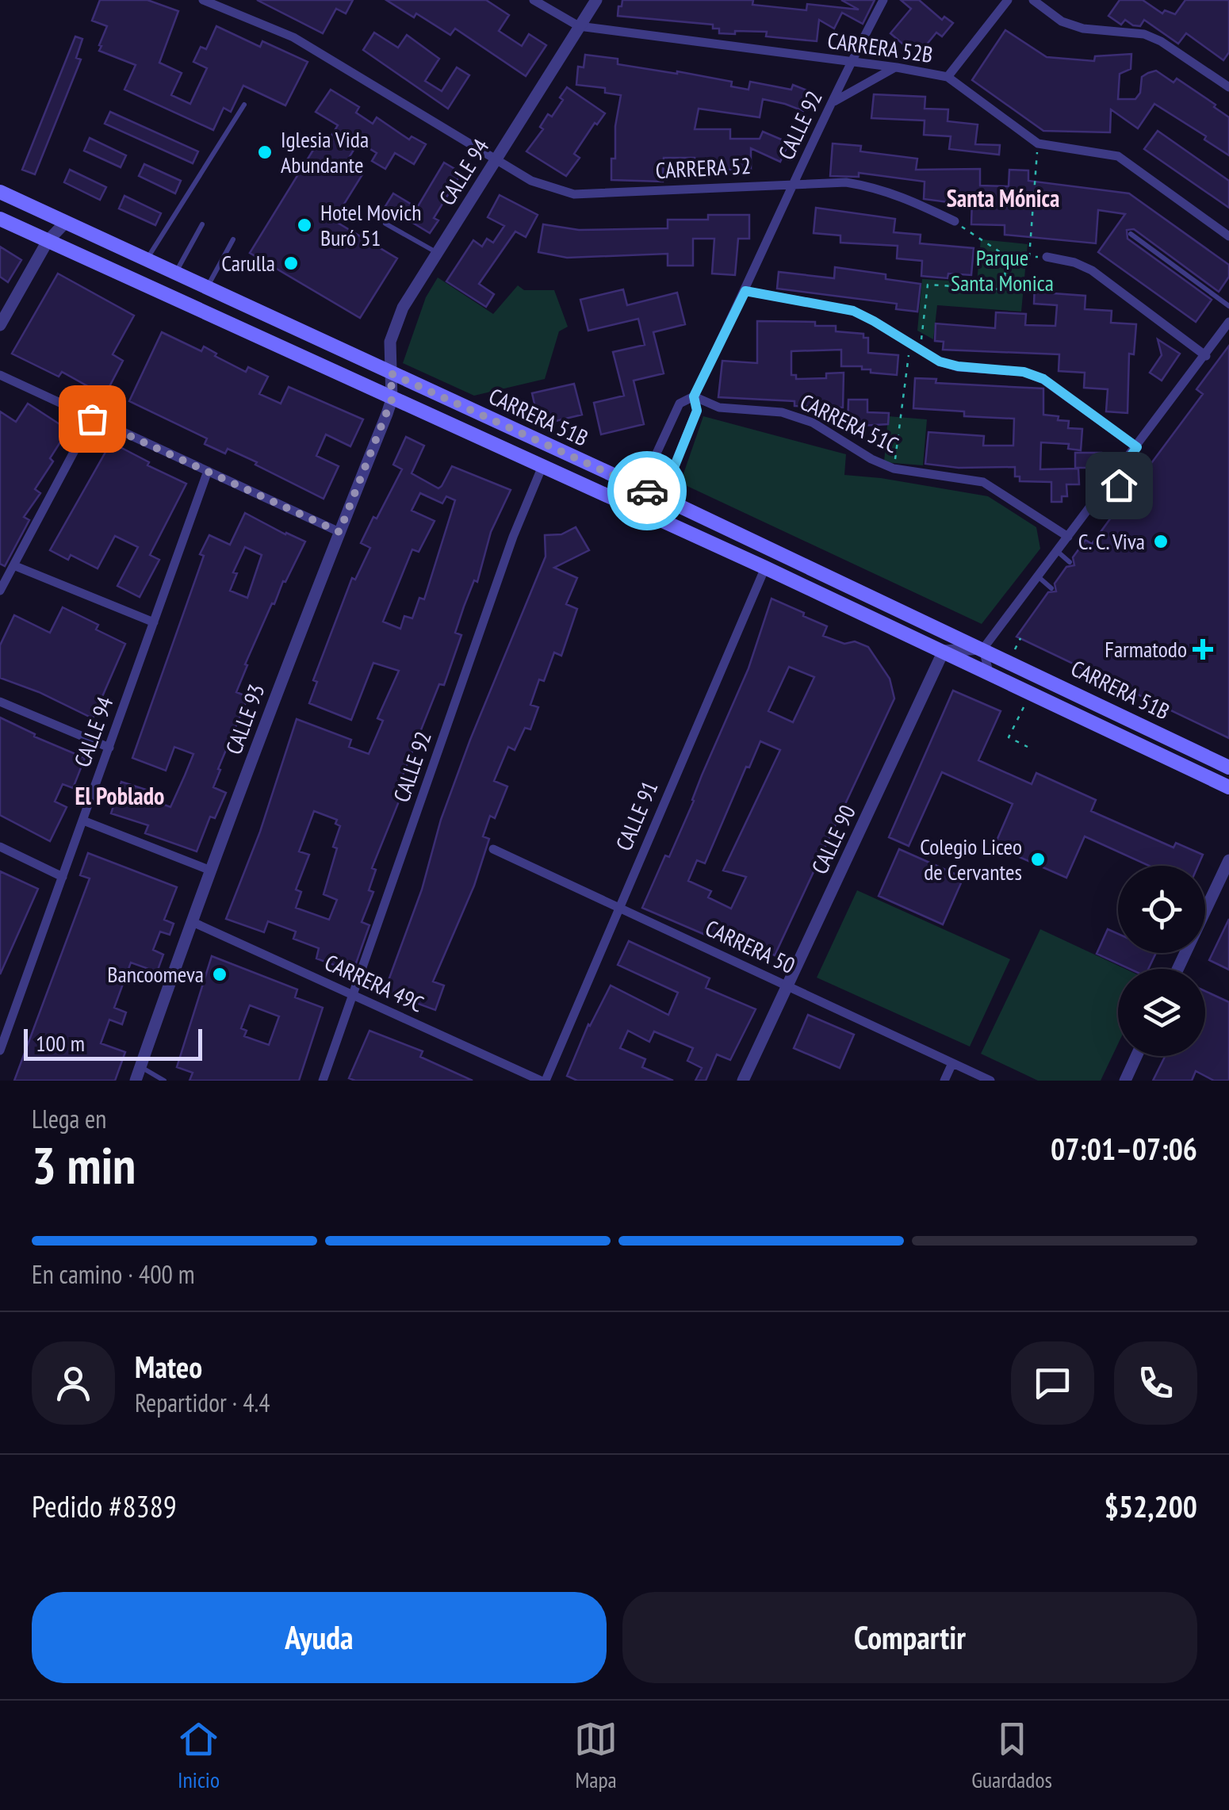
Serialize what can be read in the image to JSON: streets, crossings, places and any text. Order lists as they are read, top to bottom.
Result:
{
  "streets": {
    "main road": ["CARRERA 51B"],
    "street": [
      "CARRERA 52B",
      "CALLE 92",
      "CARRERA 52",
      "CALLE 94",
      "CARRERA 51C",
      "CALLE 93",
      "CALLE 91",
      "CALLE 90",
      "CARRERA 50",
      "CARRERA 49C"
    ]
  },
  "crossings": [
    ["CARRERA 52B", "CALLE 92"],
    ["CARRERA 52B", "CALLE 94"],
    ["CALLE 92", "CARRERA 52"],
    ["CALLE 92", "CARRERA 51B"],
    ["CALLE 92", "CARRERA 51C"],
    ["CALLE 92", "CARRERA 49C"],
    ["CARRERA 52", "CALLE 94"],
    ["CALLE 94", "CARRERA 51B"],
    ["CALLE 94", "CALLE 93"],
    ["CARRERA 51B", "CALLE 93"],
    ["CARRERA 51B", "CALLE 91"],
    ["CARRERA 51B", "CALLE 90"],
    ["CALLE 93", "CARRERA 49C"],
    ["CALLE 91", "CARRERA 50"],
    ["CALLE 91", "CARRERA 49C"],
    ["CALLE 90", "CARRERA 50"]
  ],
  "districts": ["Santa Mónica", "El Poblado"],
  "parks": ["Parque Santa Monica"],
  "places": {
    "other": [
      "Iglesia Vida Abundante",
      "Hotel Movich Buró 51",
      "Carulla",
      "C. C. Viva",
      "Colegio Liceo de Cervantes",
      "Bancoomeva"
    ],
    "health": ["Farmatodo"]
  },
  "scale_bar": "100 m",
  "page": {
    "scale": "100 m",
    "heading": ["3 min", "Llega en", "07:01–07:06"],
    "panel": [
      "Mateo",
      "Repartidor · 4.4",
      "Pedido #8389",
      "$52,200"
    ],
    "bar": "En camino · 400 m",
    "buttons": ["Ayuda", "Compartir"],
    "tabs": ["Inicio", "Mapa", "Guardados"]
  }
}
